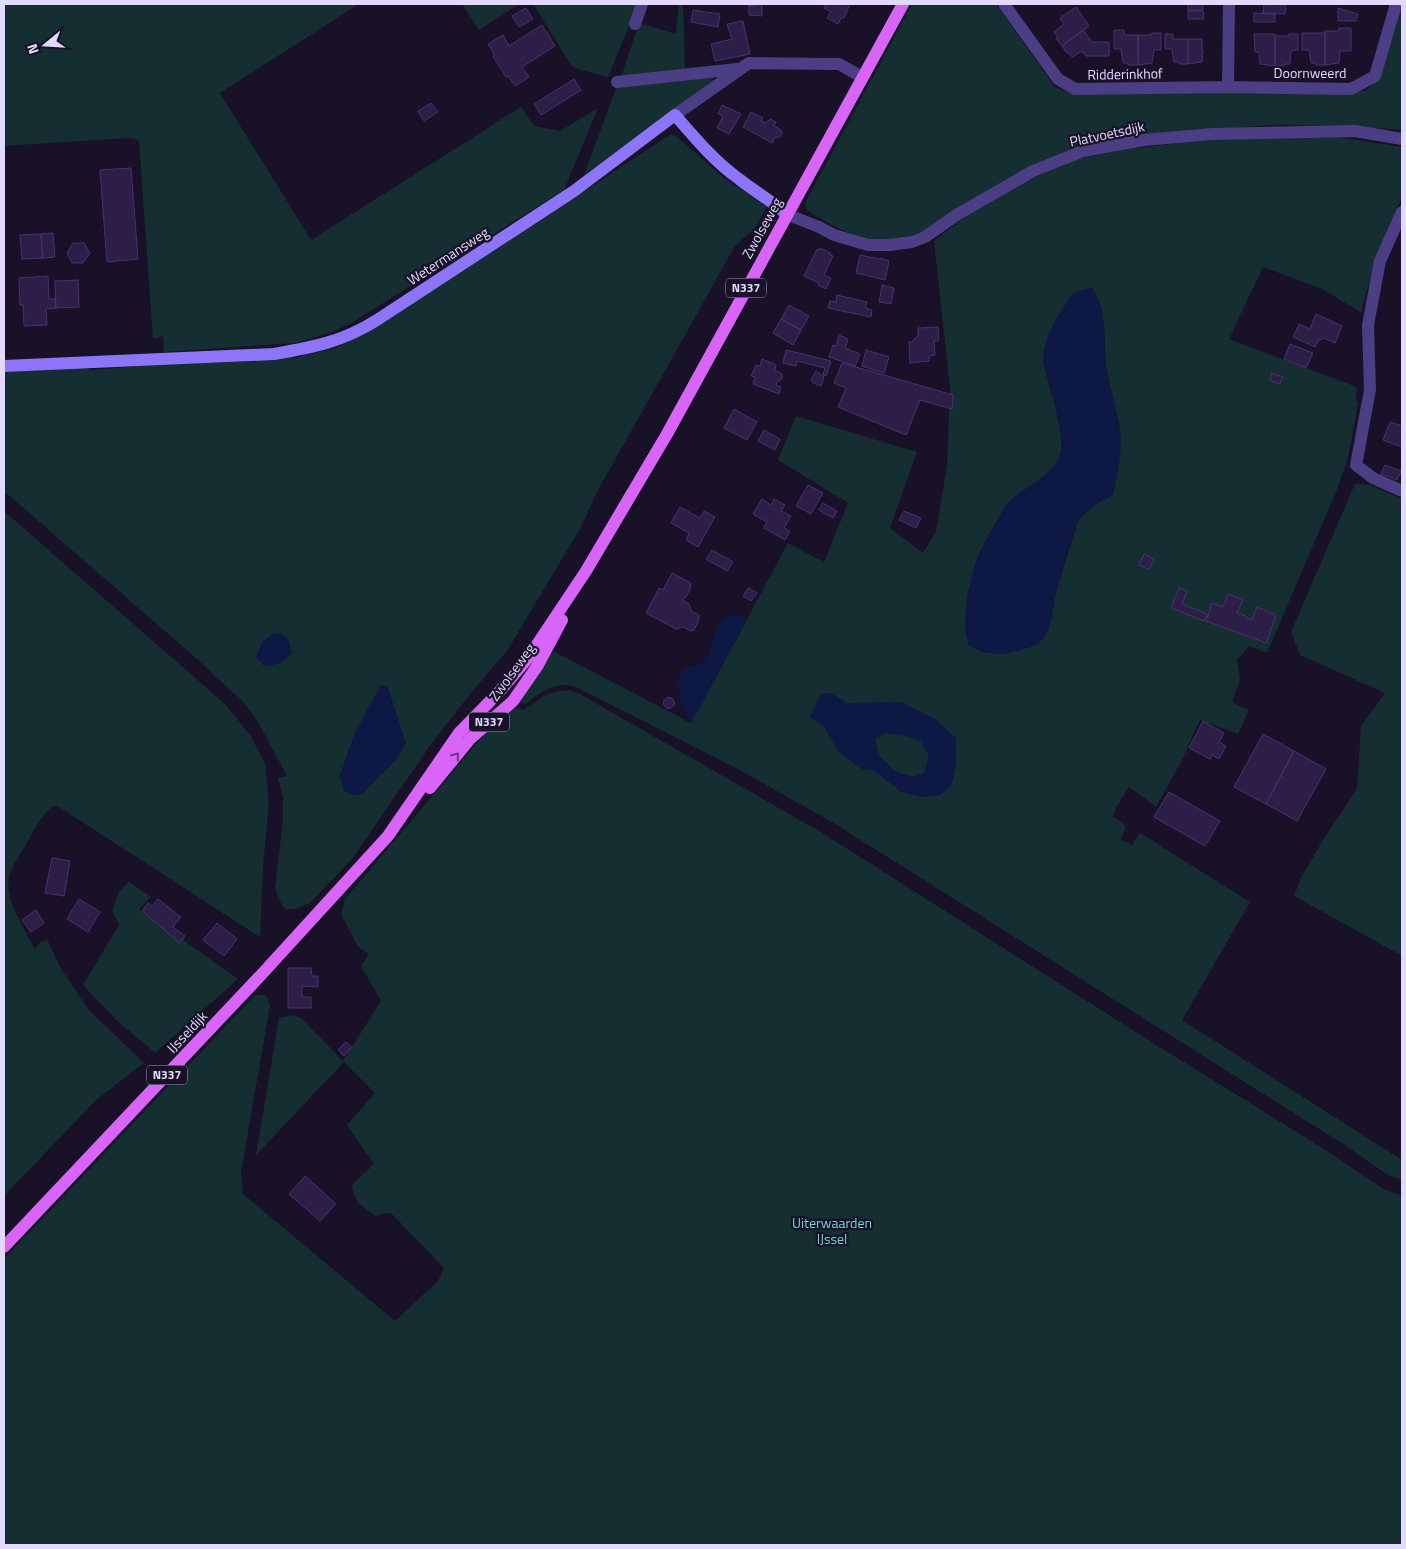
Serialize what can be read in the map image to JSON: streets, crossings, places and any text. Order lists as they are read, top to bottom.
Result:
{
  "streets": {
    "main road": ["Zwolseweg", "N337", "IJsseldijk"],
    "street": [
      "Doornweerd",
      "Ridderinkhof",
      "Platvoetsdijk",
      "Wetermansweg"
    ]
  },
  "crossings": [
    ["Doornweerd", "Ridderinkhof"],
    ["Platvoetsdijk", "Zwolseweg"],
    ["Zwolseweg", "Wetermansweg"],
    ["Zwolseweg", "IJsseldijk"]
  ],
  "parks": ["Uiterwaarden IJssel"],
  "north": "left"
}
